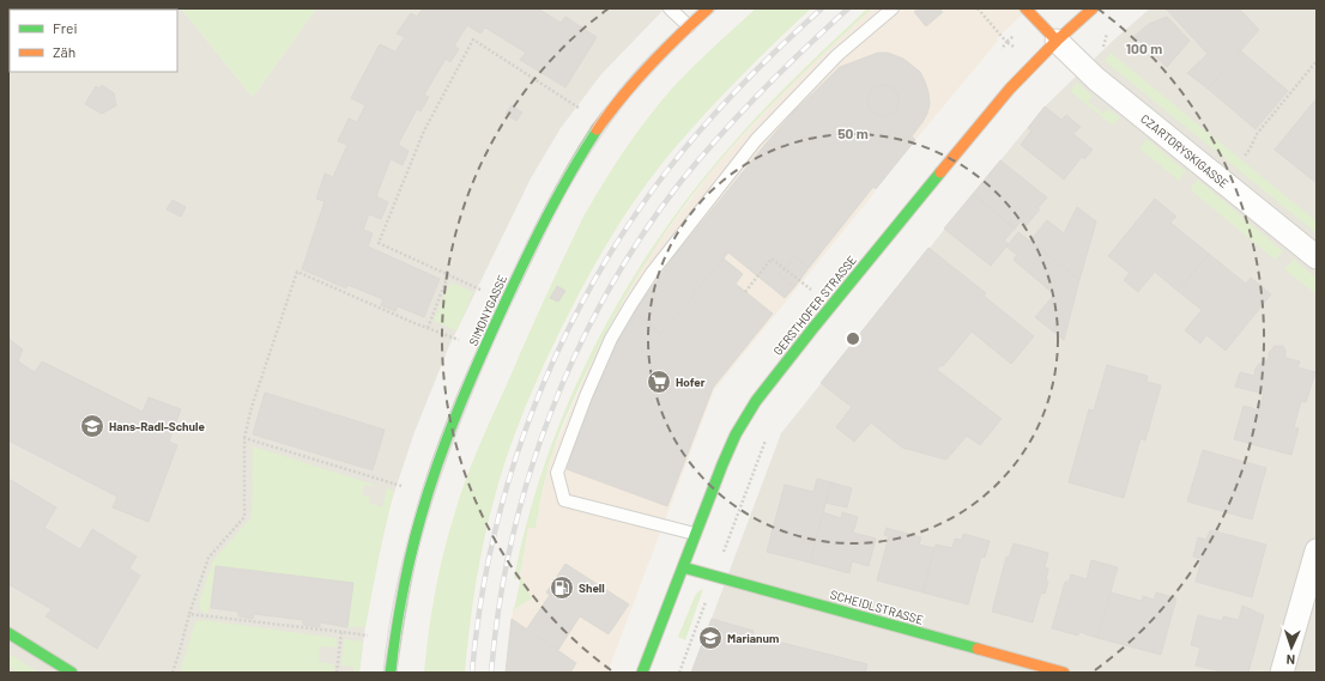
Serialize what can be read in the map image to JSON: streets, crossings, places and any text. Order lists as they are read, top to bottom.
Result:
{
  "streets": {
    "street": [
      "CZARTORYSKIGASSE",
      "GERSTHOFER STRASSE",
      "SIMONYGASSE",
      "SCHEIDLSTRASSE"
    ]
  },
  "crossings": [
    ["CZARTORYSKIGASSE", "GERSTHOFER STRASSE"],
    ["GERSTHOFER STRASSE", "SCHEIDLSTRASSE"]
  ],
  "places": {
    "supermarket": ["Hofer"],
    "school or university": ["Hans-Radl-Schule", "Marianum"],
    "fuel station": ["Shell"]
  },
  "legend": ["Frei", "Zäh"],
  "north": "bottom",
  "rings": ["100 m", "50 m"]
}
